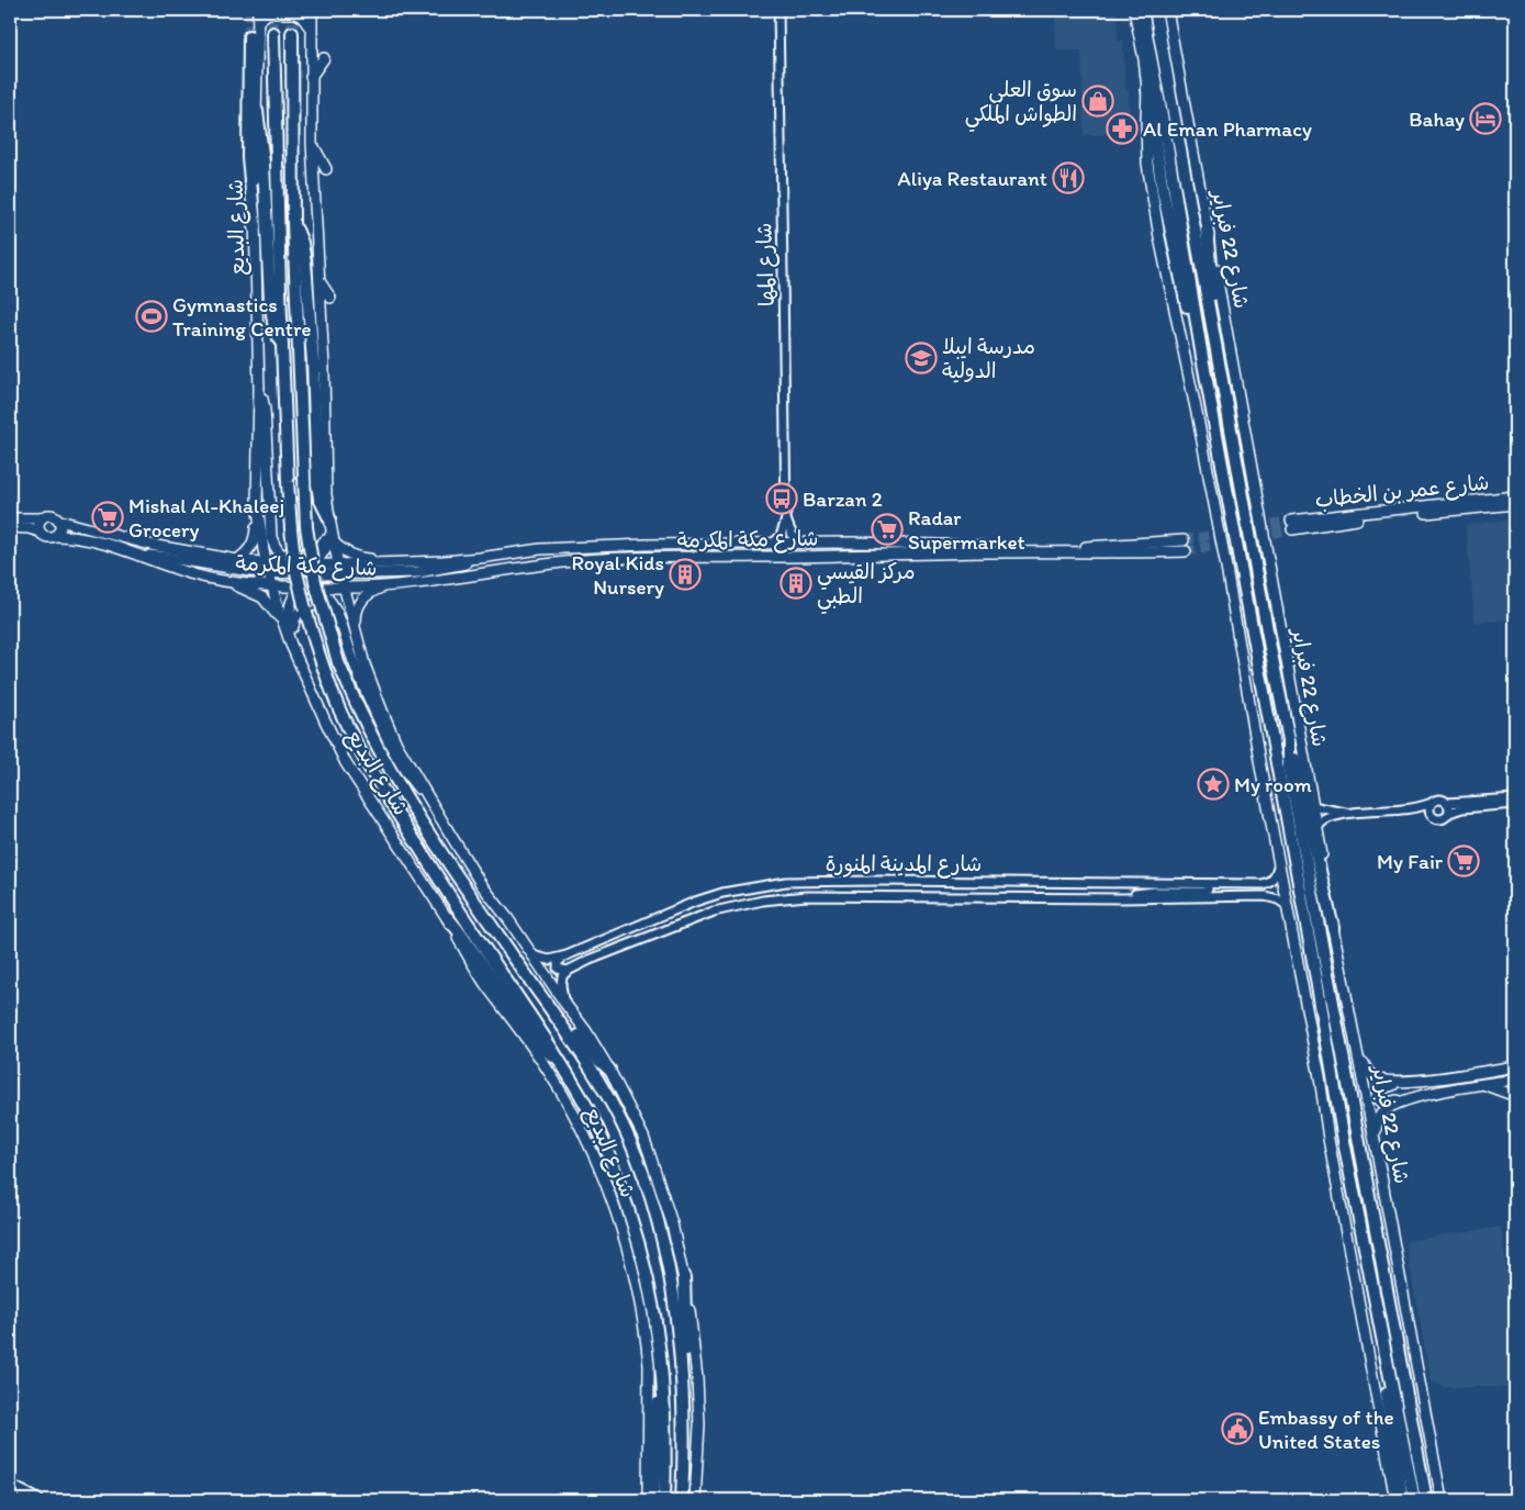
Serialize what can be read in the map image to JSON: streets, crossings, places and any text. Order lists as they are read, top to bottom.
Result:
{
  "streets": {
    "highway": ["شارع البديع", "شارع 22 فبراير"],
    "main road": ["شارع عمر بن الخطاب", "شارع مكة المكرمة"],
    "street": ["شارع المها", "شارع المدينة المنورة"]
  },
  "crossings": [
    ["شارع البديع", "شارع مكة المكرمة"],
    ["شارع البديع", "شارع المدينة المنورة"],
    ["شارع المها", "شارع مكة المكرمة"]
  ],
  "places": {
    "shop": ["سوق العلي الطواش الملكي"],
    "hotel": ["Bahay"],
    "pharmacy": ["Al Eman Pharmacy"],
    "restaurant": ["Aliya Restaurant"],
    "sports": ["Gymnastics Training Centre"],
    "school or university": ["مدرسة ايبلا الدولية"],
    "bus stop": ["Barzan 2"],
    "supermarket": ["Mishal Al-Khaleej Grocery", "Radar Supermarket", "My Fair"],
    "building": ["Royal Kids Nursery", "مركز القيسي الطبي"],
    "place": ["My room"],
    "public building": ["Embassy of the United States"]
  }
}
